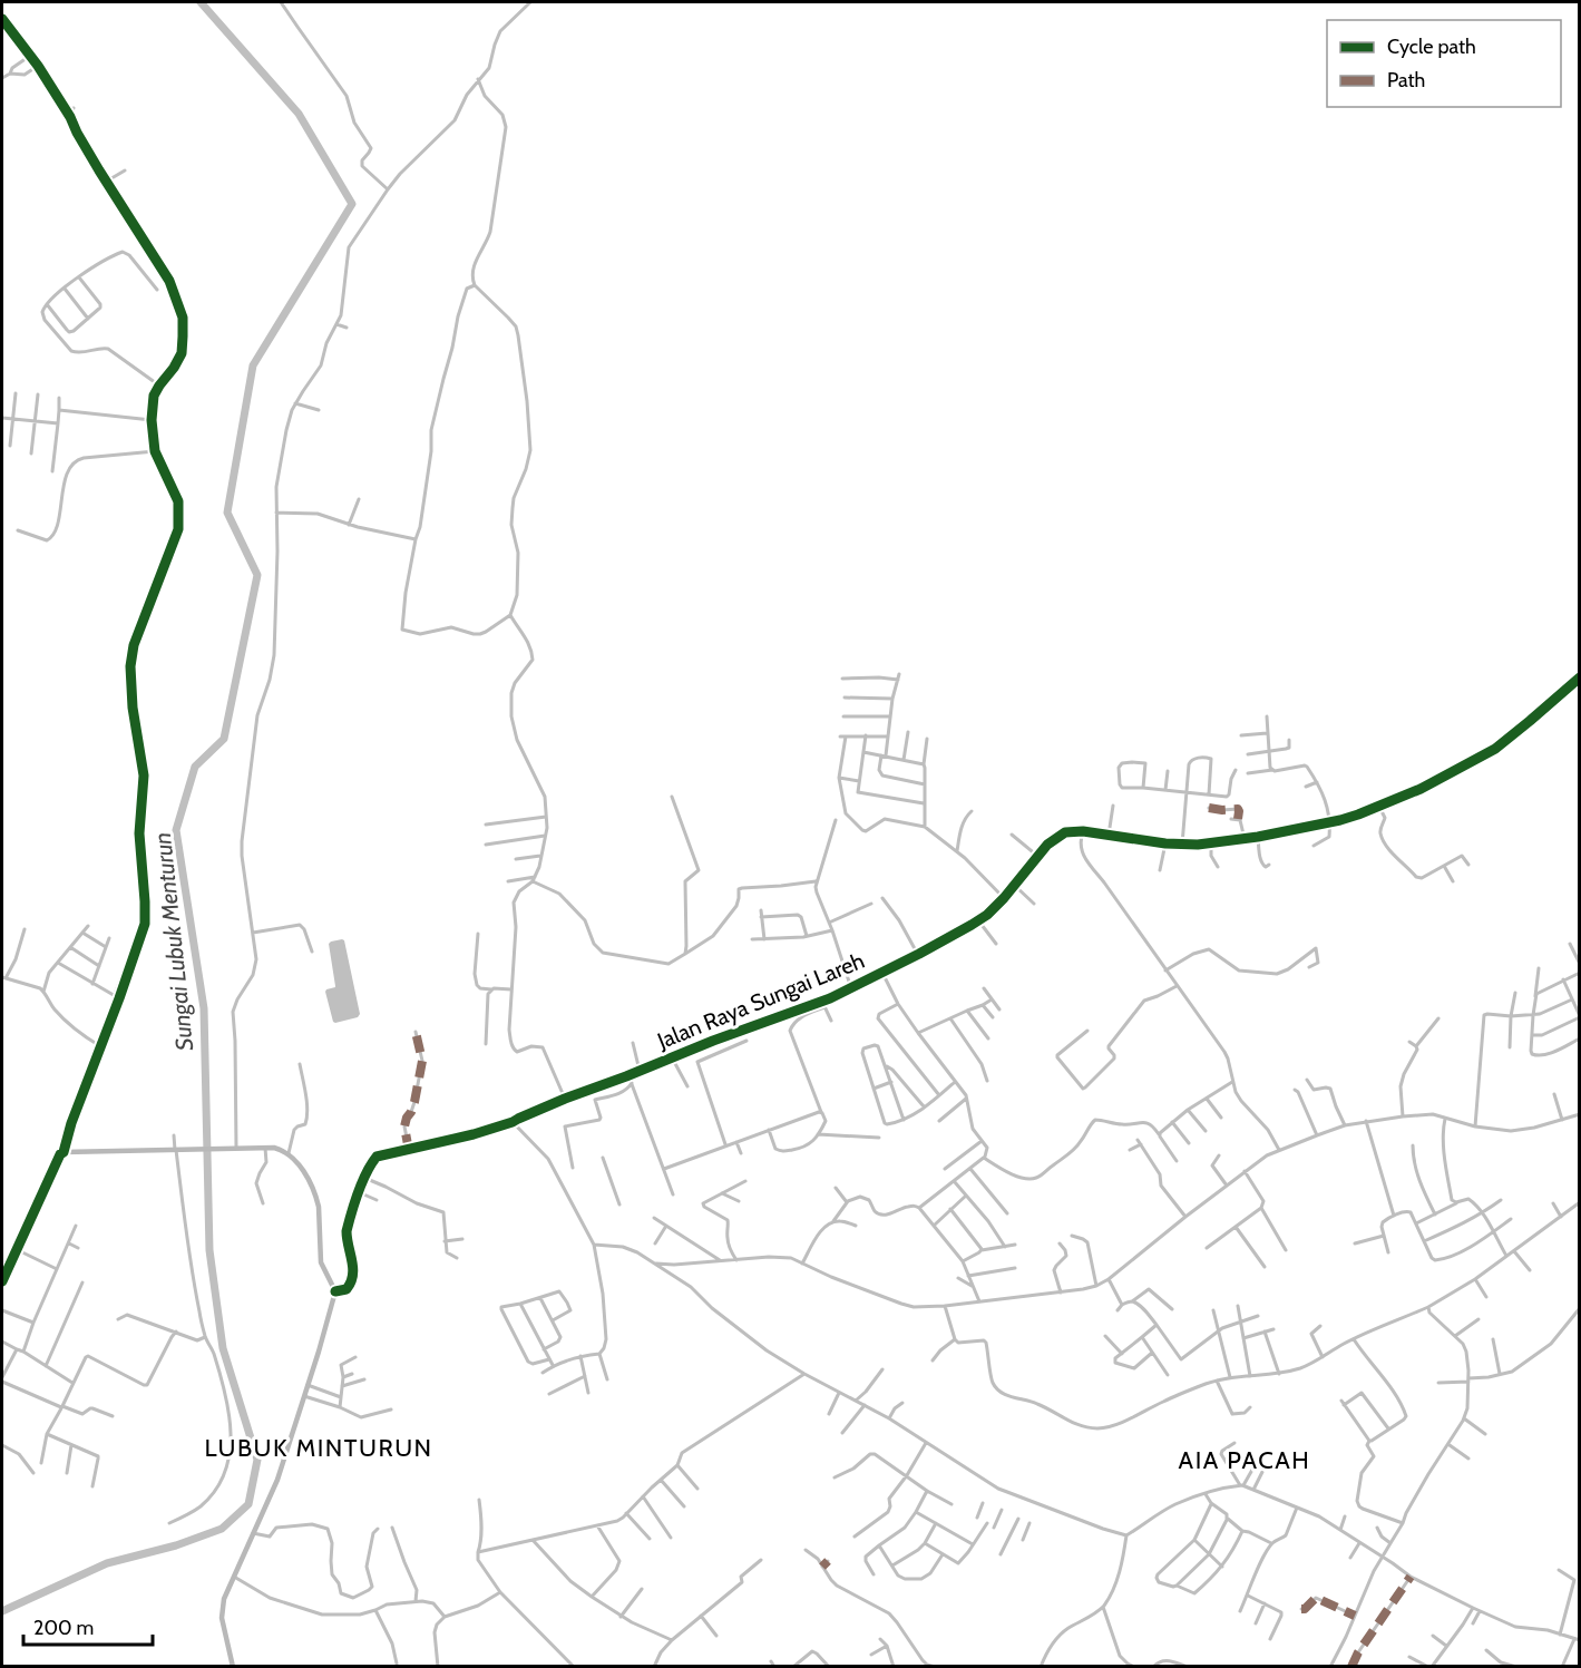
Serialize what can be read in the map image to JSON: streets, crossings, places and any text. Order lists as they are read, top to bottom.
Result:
{
  "streets": {
    "street": ["Jalan Raya Sungai Lareh"]
  },
  "districts": ["LUBUK MINTURUN", "AIA PACAH"],
  "water": ["Sungai Lubuk Menturun"],
  "legend": ["Cycle path", "Path"],
  "scale_bar": "200 m"
}
